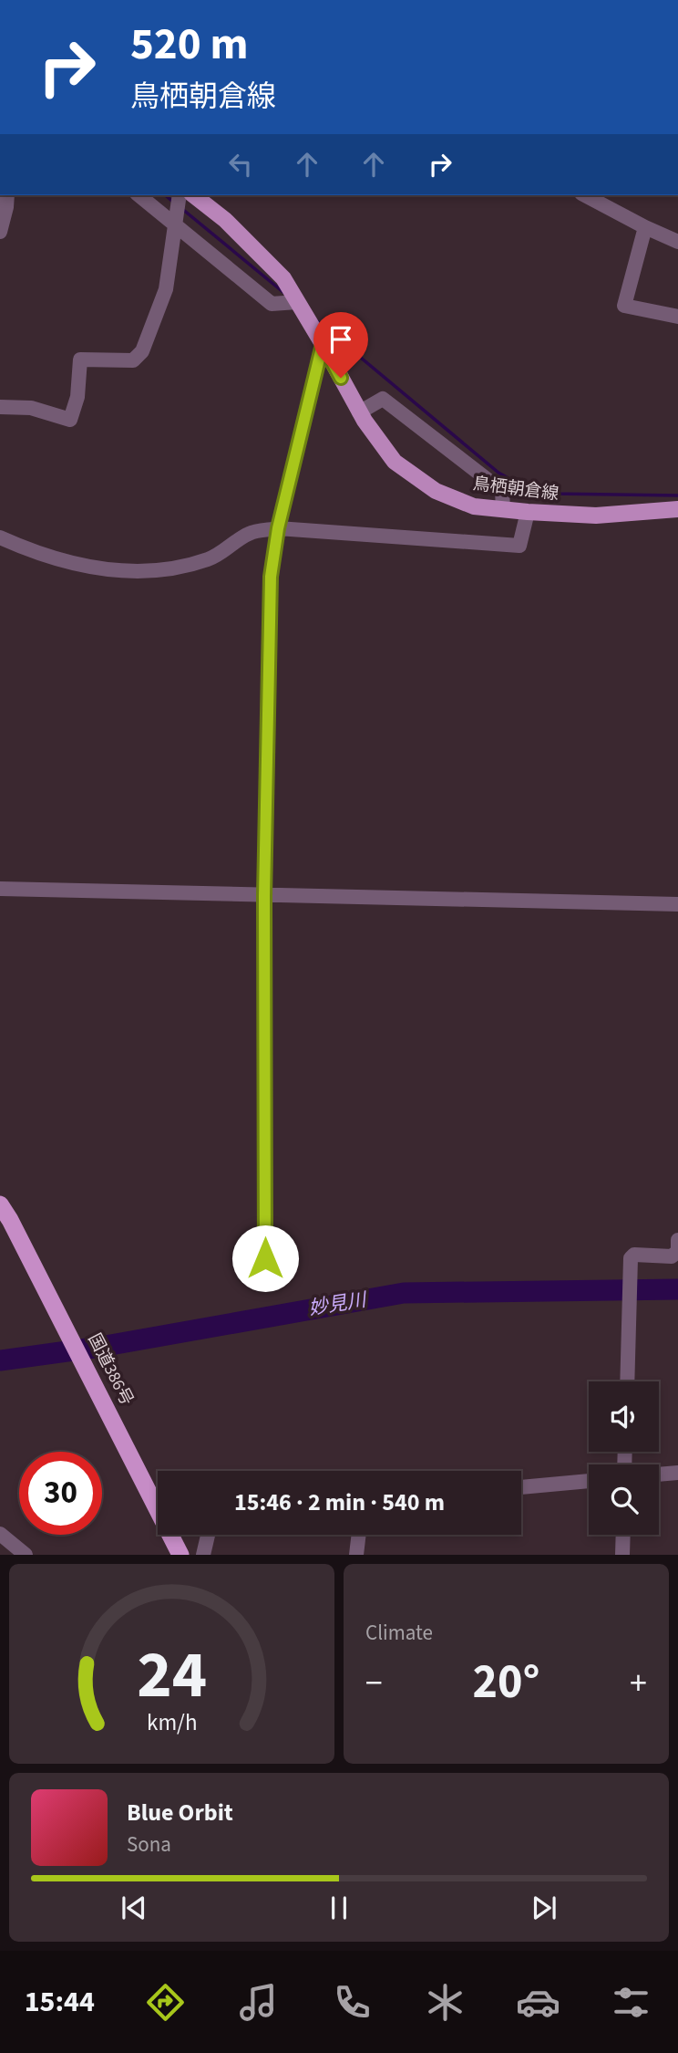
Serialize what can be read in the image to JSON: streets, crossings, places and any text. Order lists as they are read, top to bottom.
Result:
{
  "streets": {
    "highway": ["国道386号"],
    "main road": ["鳥栖朝倉線"]
  },
  "water": ["妙見川"],
  "page": {
    "turn": ["520 m", "鳥栖朝倉線"],
    "limit": "30",
    "trip": "15:46 · 2 min · 540 m",
    "tile": "Climate",
    "heat": ["−", "20°", "+"],
    "song": ["Blue Orbit", "Sona"],
    "tabs": "15:44",
    "gauge": ["24", "km/h"]
  }
}
